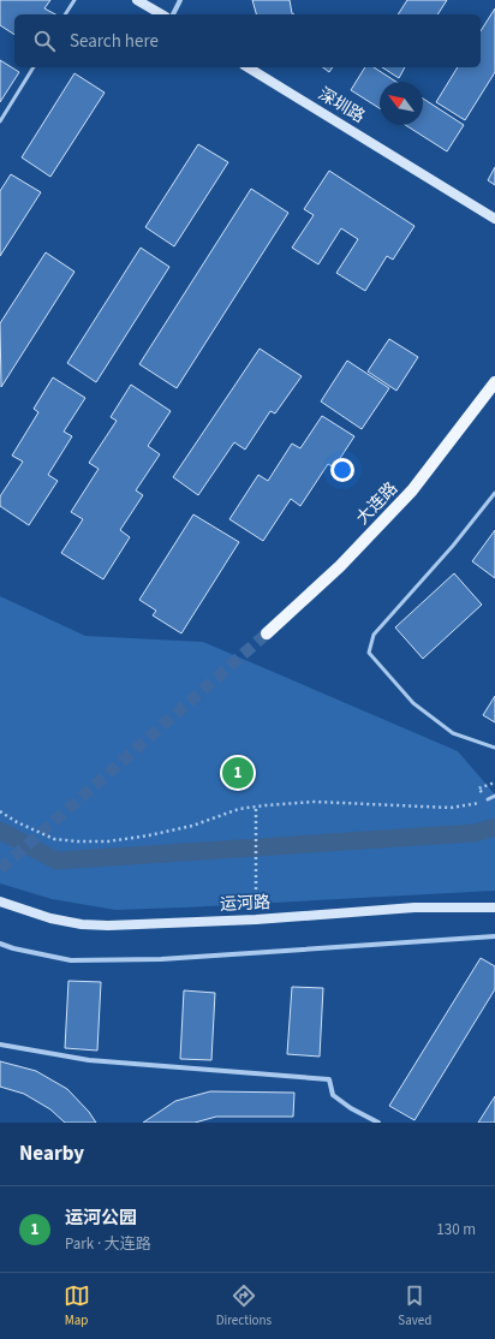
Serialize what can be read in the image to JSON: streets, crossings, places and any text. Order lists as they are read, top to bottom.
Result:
{
  "streets": {
    "main road": ["大连路"],
    "street": ["深圳路", "运河路"]
  },
  "north": "top left",
  "page": {
    "search": "Search here",
    "pins": "1",
    "heading": "Nearby",
    "list": [
      {
        "mark": "1",
        "name": "运河公园",
        "note": "Park · 大连路",
        "value": "130 m"
      }
    ],
    "nav": ["Map", "Directions", "Saved"]
  }
}
